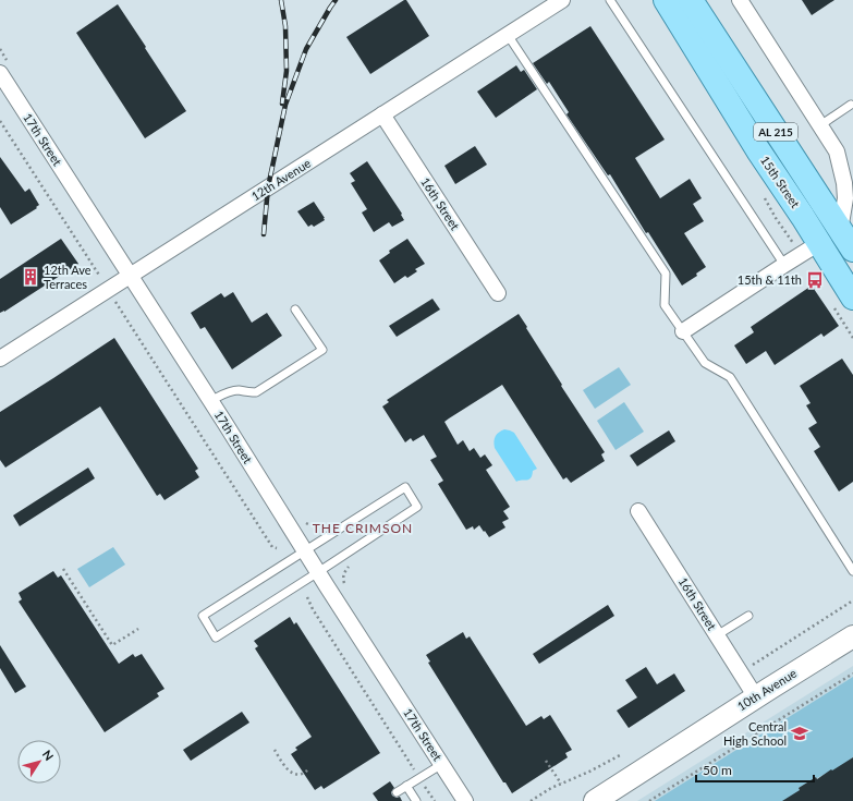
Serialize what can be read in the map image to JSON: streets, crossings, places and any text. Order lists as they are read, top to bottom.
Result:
{
  "streets": {
    "main road": ["AL 215", "15th Street", "10th Avenue"],
    "street": ["17th Street", "12th Avenue", "16th Street"]
  },
  "crossings": [
    ["17th Street", "12th Avenue"],
    ["12th Avenue", "16th Street"],
    ["16th Street", "10th Avenue"]
  ],
  "districts": ["THE CRIMSON"],
  "places": {
    "building": ["12th Ave Terraces"],
    "bus stop": ["15th & 11th"],
    "school or university": ["Central High School"]
  },
  "scale_bar": "50 m",
  "north": "top right"
}
